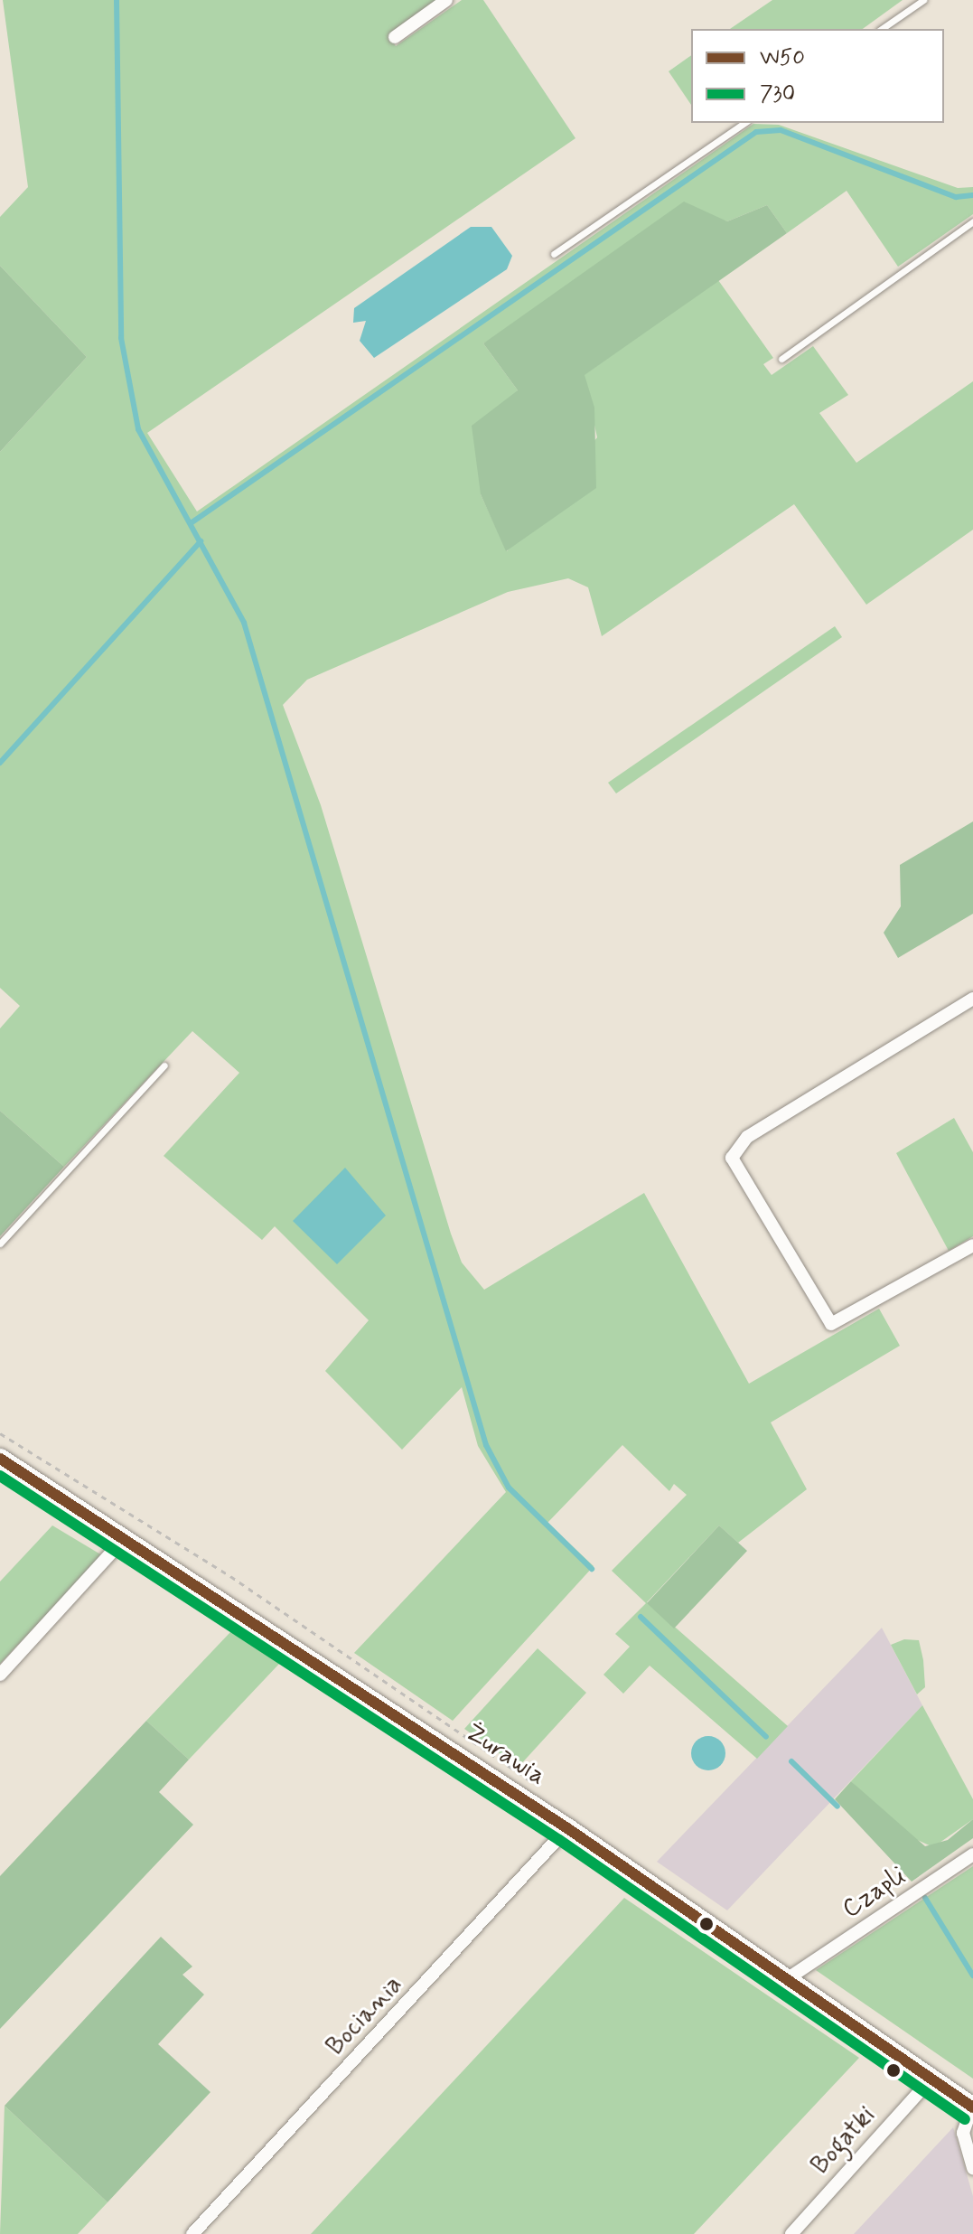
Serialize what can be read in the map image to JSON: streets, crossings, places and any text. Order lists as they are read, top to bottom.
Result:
{
  "streets": {
    "main road": ["Żurawia"],
    "street": ["Czapli", "Bociania", "Bogatki"]
  },
  "crossings": [
    ["Żurawia", "Czapli"],
    ["Żurawia", "Bociania"],
    ["Żurawia", "Bogatki"]
  ],
  "lines": ["transit line W50", "transit line 730"],
  "legend": ["W50", "730"]
}
